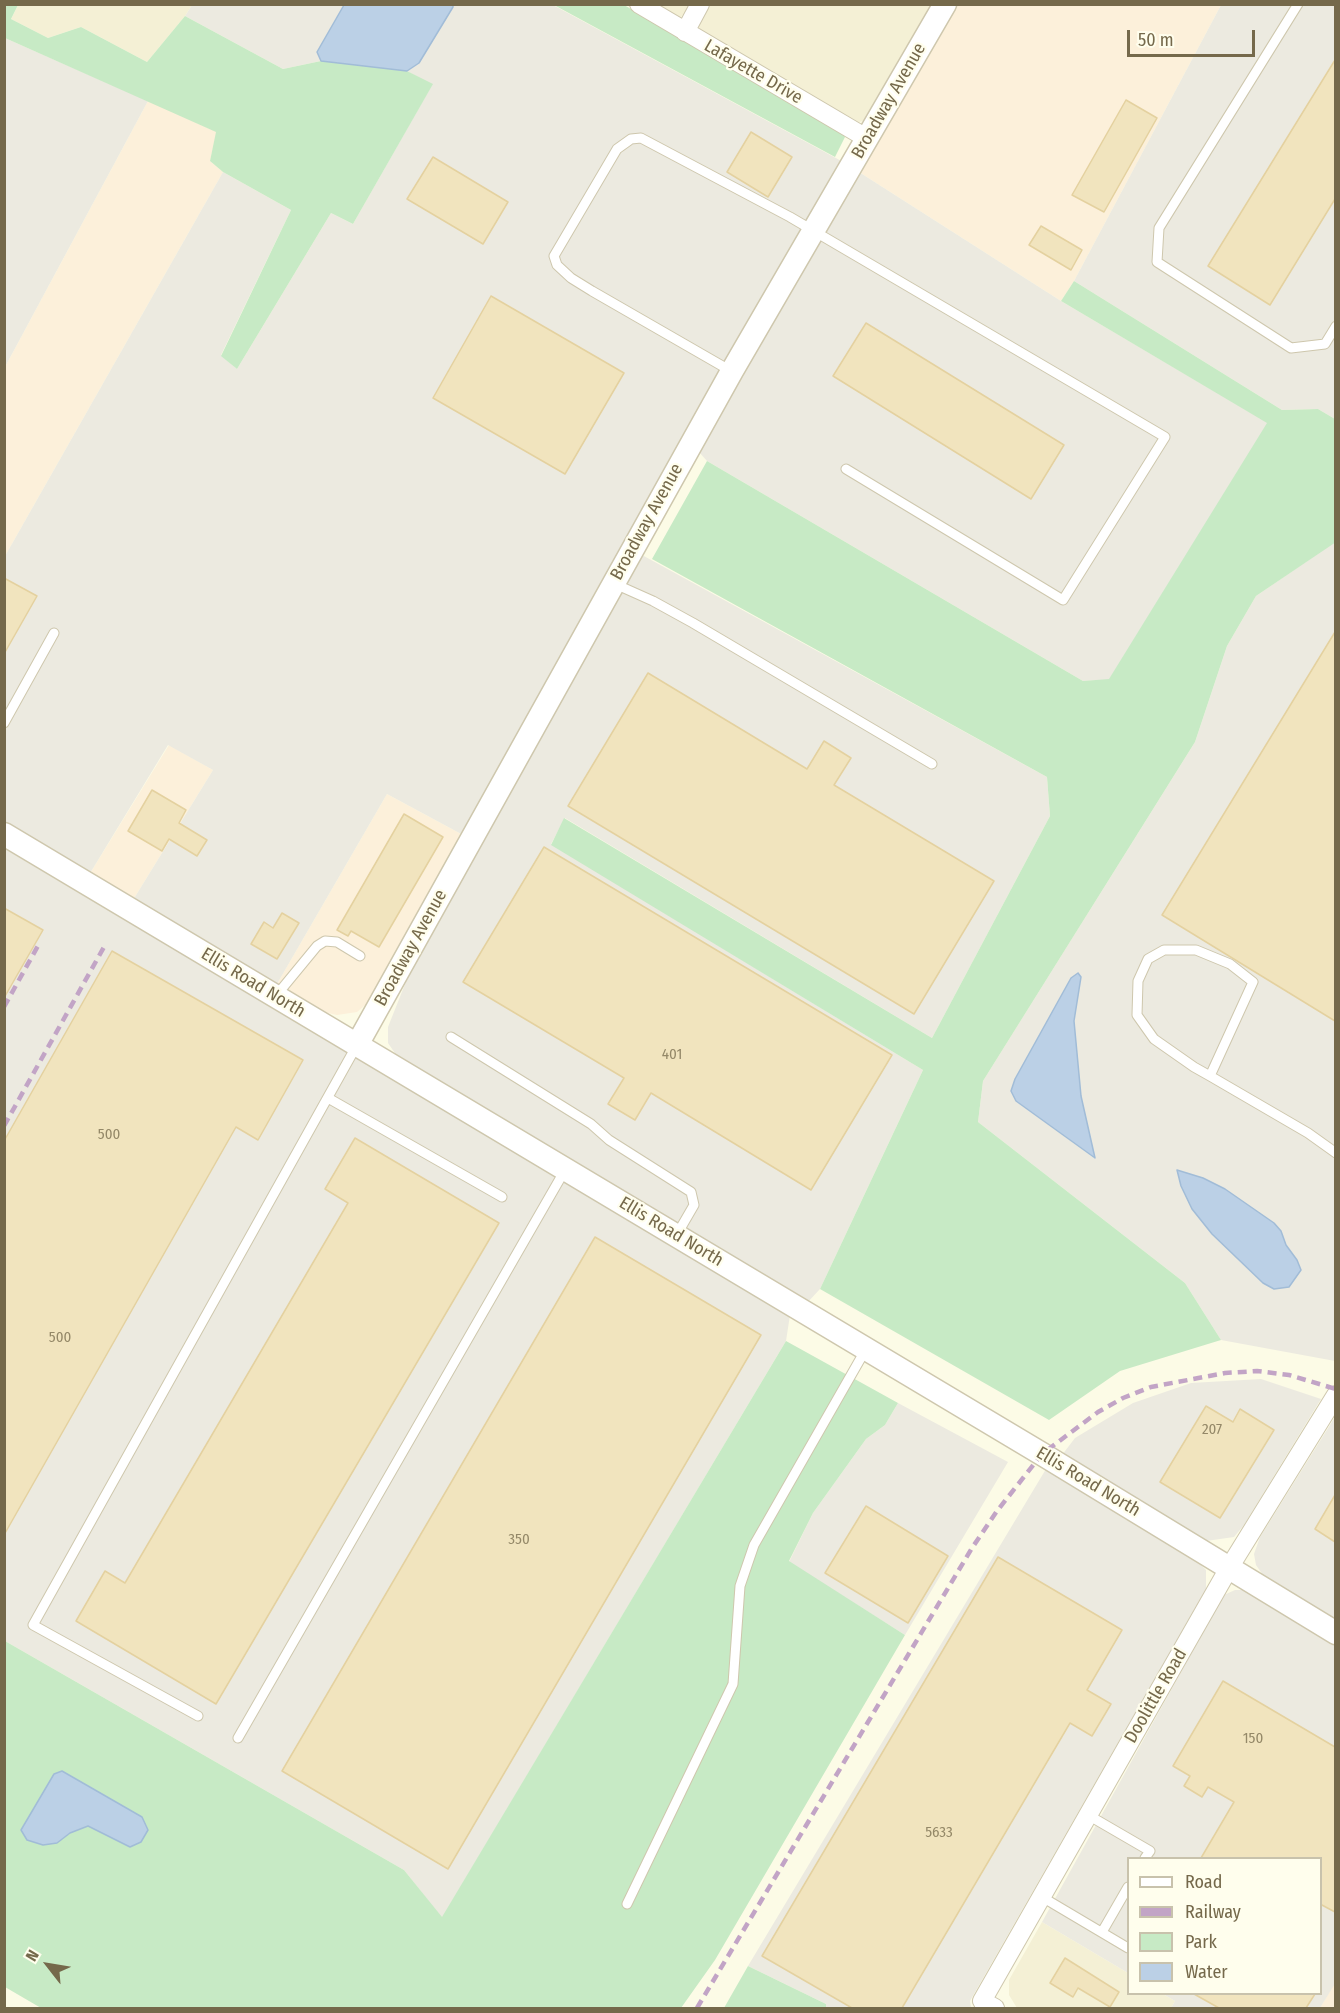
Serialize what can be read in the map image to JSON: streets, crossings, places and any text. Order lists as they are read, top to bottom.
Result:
{
  "streets": {
    "street": [
      "Lafayette Drive",
      "Broadway Avenue",
      "Ellis Road North",
      "Doolittle Road"
    ]
  },
  "crossings": [
    ["Lafayette Drive", "Broadway Avenue"],
    ["Broadway Avenue", "Ellis Road North"],
    ["Ellis Road North", "Doolittle Road"]
  ],
  "house_numbers": [
    "401",
    "500",
    "500",
    "207",
    "350",
    "150",
    "5633"
  ],
  "legend": [
    "Road",
    "Railway",
    "Park",
    "Water"
  ],
  "scale_bar": "50 m",
  "north": "top left"
}
